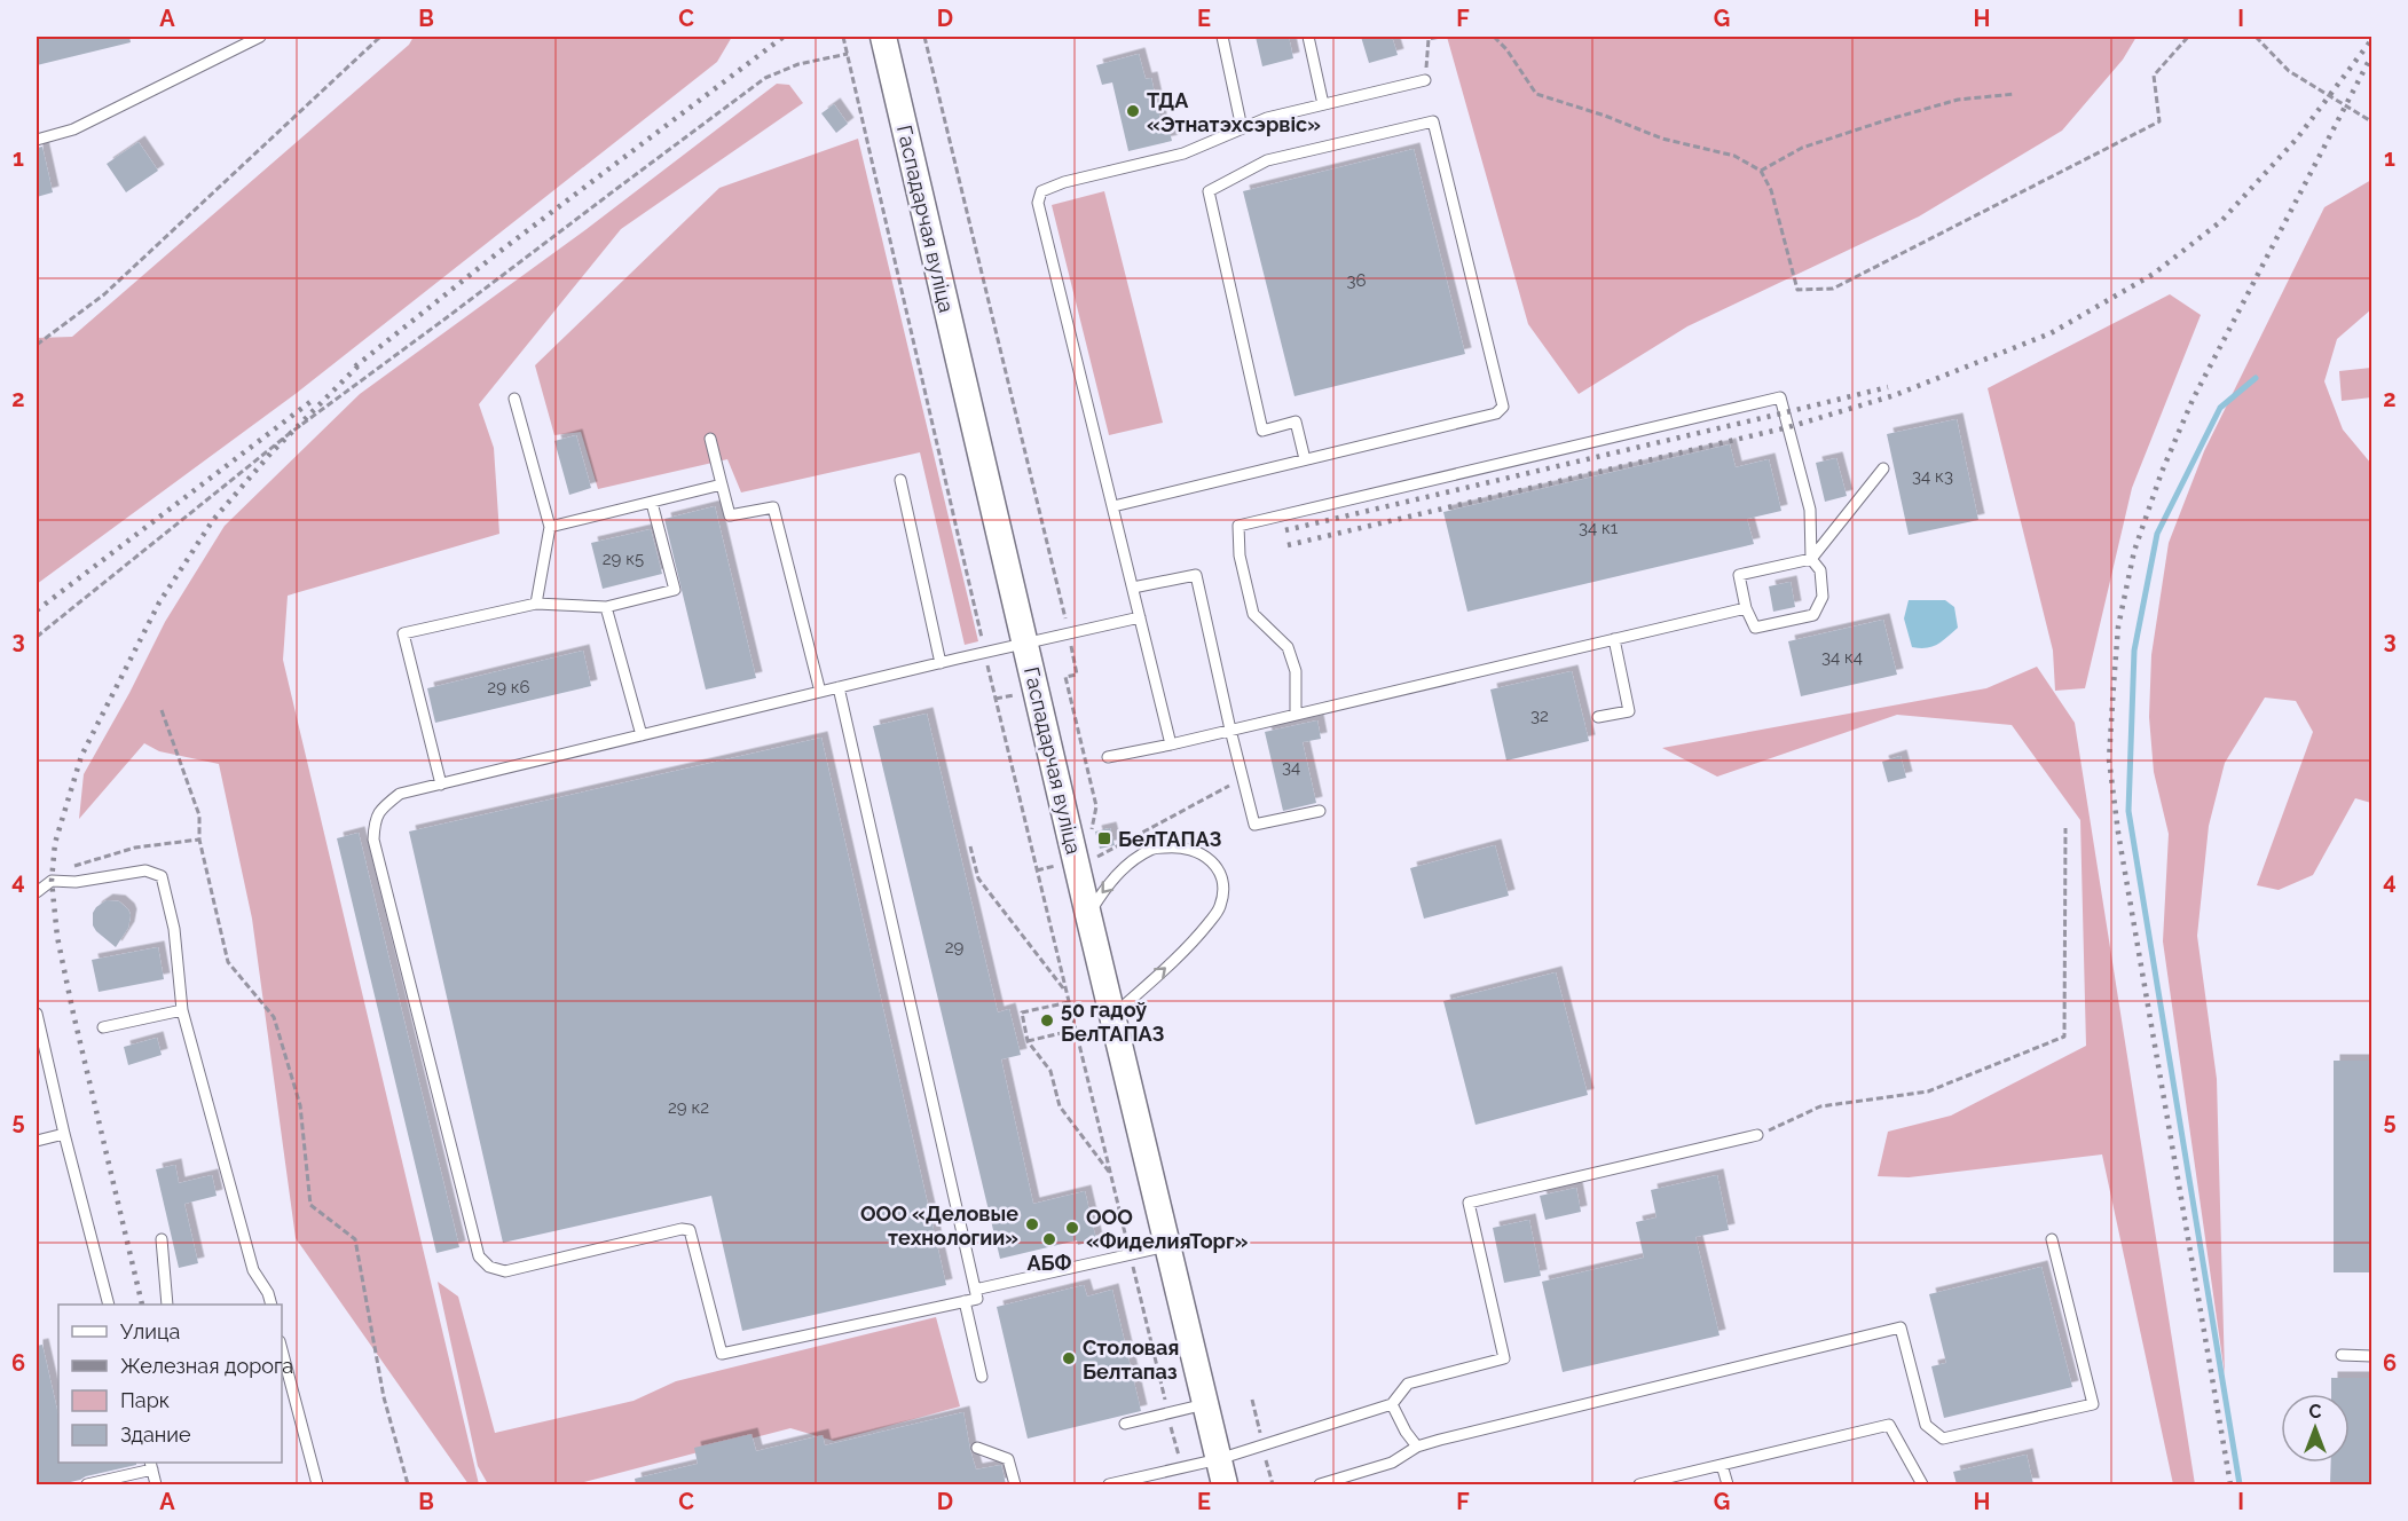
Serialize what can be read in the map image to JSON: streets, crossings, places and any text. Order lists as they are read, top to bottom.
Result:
{
  "streets": {
    "street": ["Гаспадарчая вуліца"]
  },
  "places": {
    "other": [
      "ТДА «Этнатэхсэрвіс»",
      "50 гадоў БелТАПАЗ",
      "ООО «Деловые технологии»",
      "ООО «ФиделияТорг»",
      "АБФ",
      "Столовая Белтапаз"
    ],
    "transit": ["БелТАПАЗ"]
  },
  "house_numbers": [
    "36",
    "34 к3",
    "34 к1",
    "29 к5",
    "34 к4",
    "29 к6",
    "32",
    "34",
    "29",
    "29 к2"
  ],
  "legend": [
    "Улица",
    "Железная дорога",
    "Парк",
    "Здание"
  ],
  "north": "top",
  "grid": {
    "columns": [
      "A",
      "B",
      "C",
      "D",
      "E",
      "F",
      "G",
      "H",
      "I"
    ],
    "rows": [
      "1",
      "2",
      "3",
      "4",
      "5",
      "6"
    ]
  }
}
